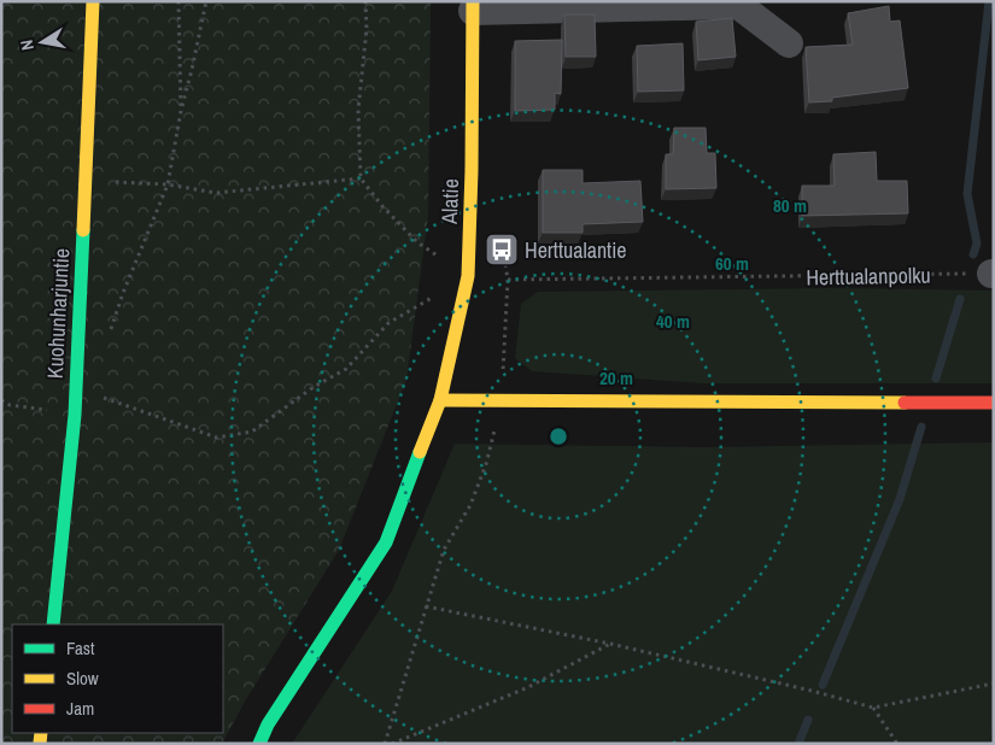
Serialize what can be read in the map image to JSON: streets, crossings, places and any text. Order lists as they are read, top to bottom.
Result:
{
  "streets": {
    "street": ["Alatie", "Kuohunharjuntie"],
    "path": ["Herttualanpolku"]
  },
  "places": {
    "bus stop": ["Herttualantie"]
  },
  "legend": ["Fast", "Slow", "Jam"],
  "north": "left",
  "rings": [
    "80 m",
    "60 m",
    "40 m",
    "20 m"
  ]
}
